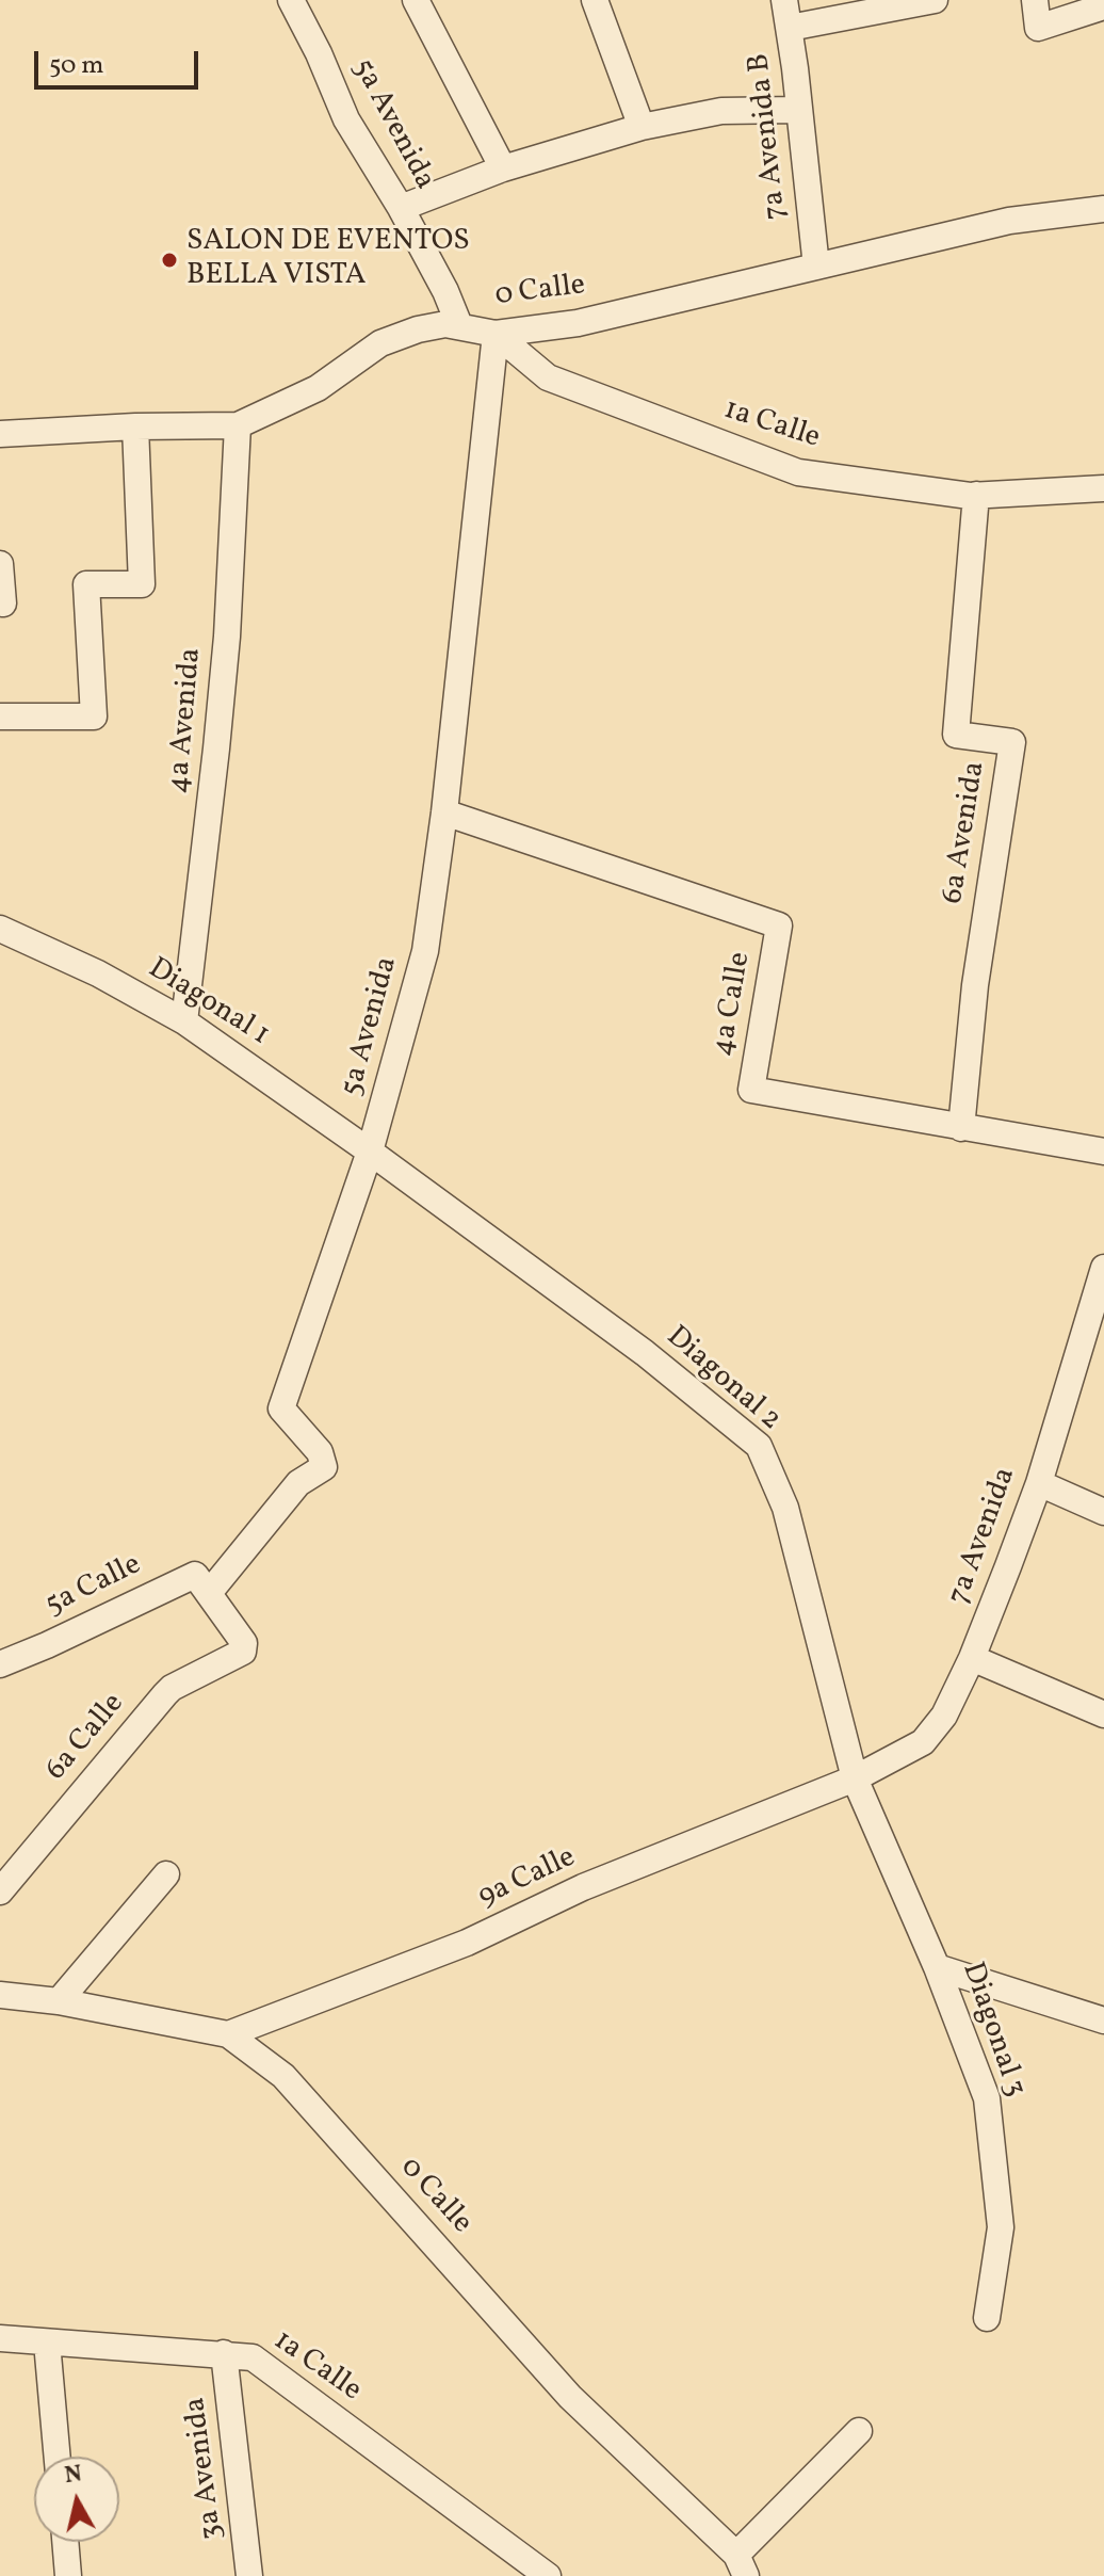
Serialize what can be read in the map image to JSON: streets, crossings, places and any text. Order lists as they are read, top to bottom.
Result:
{
  "streets": {
    "street": [
      "5a Avenida",
      "7a Avenida B",
      "0 Calle",
      "1a Calle",
      "4a Avenida",
      "6a Avenida",
      "Diagonal 1",
      "4a Calle",
      "Diagonal 2",
      "7a Avenida",
      "5a Calle",
      "6a Calle",
      "9a Calle",
      "Diagonal 3",
      "3a Avenida"
    ]
  },
  "crossings": [
    ["5a Avenida", "0 Calle"],
    ["5a Avenida", "1a Calle"],
    ["5a Avenida", "Diagonal 1"],
    ["5a Avenida", "4a Calle"],
    ["5a Avenida", "Diagonal 2"],
    ["5a Avenida", "5a Calle"],
    ["5a Avenida", "6a Calle"],
    ["7a Avenida B", "0 Calle"],
    ["0 Calle", "1a Calle"],
    ["0 Calle", "4a Avenida"],
    ["0 Calle", "9a Calle"],
    ["1a Calle", "6a Avenida"],
    ["1a Calle", "3a Avenida"],
    ["4a Avenida", "Diagonal 1"],
    ["6a Avenida", "4a Calle"],
    ["Diagonal 1", "Diagonal 2"],
    ["Diagonal 2", "7a Avenida"],
    ["Diagonal 2", "9a Calle"],
    ["Diagonal 2", "Diagonal 3"],
    ["7a Avenida", "9a Calle"],
    ["7a Avenida", "Diagonal 3"],
    ["5a Calle", "6a Calle"],
    ["9a Calle", "Diagonal 3"]
  ],
  "places": ["SALON DE EVENTOS BELLA VISTA"],
  "scale_bar": "50 m",
  "north": "top"
}
